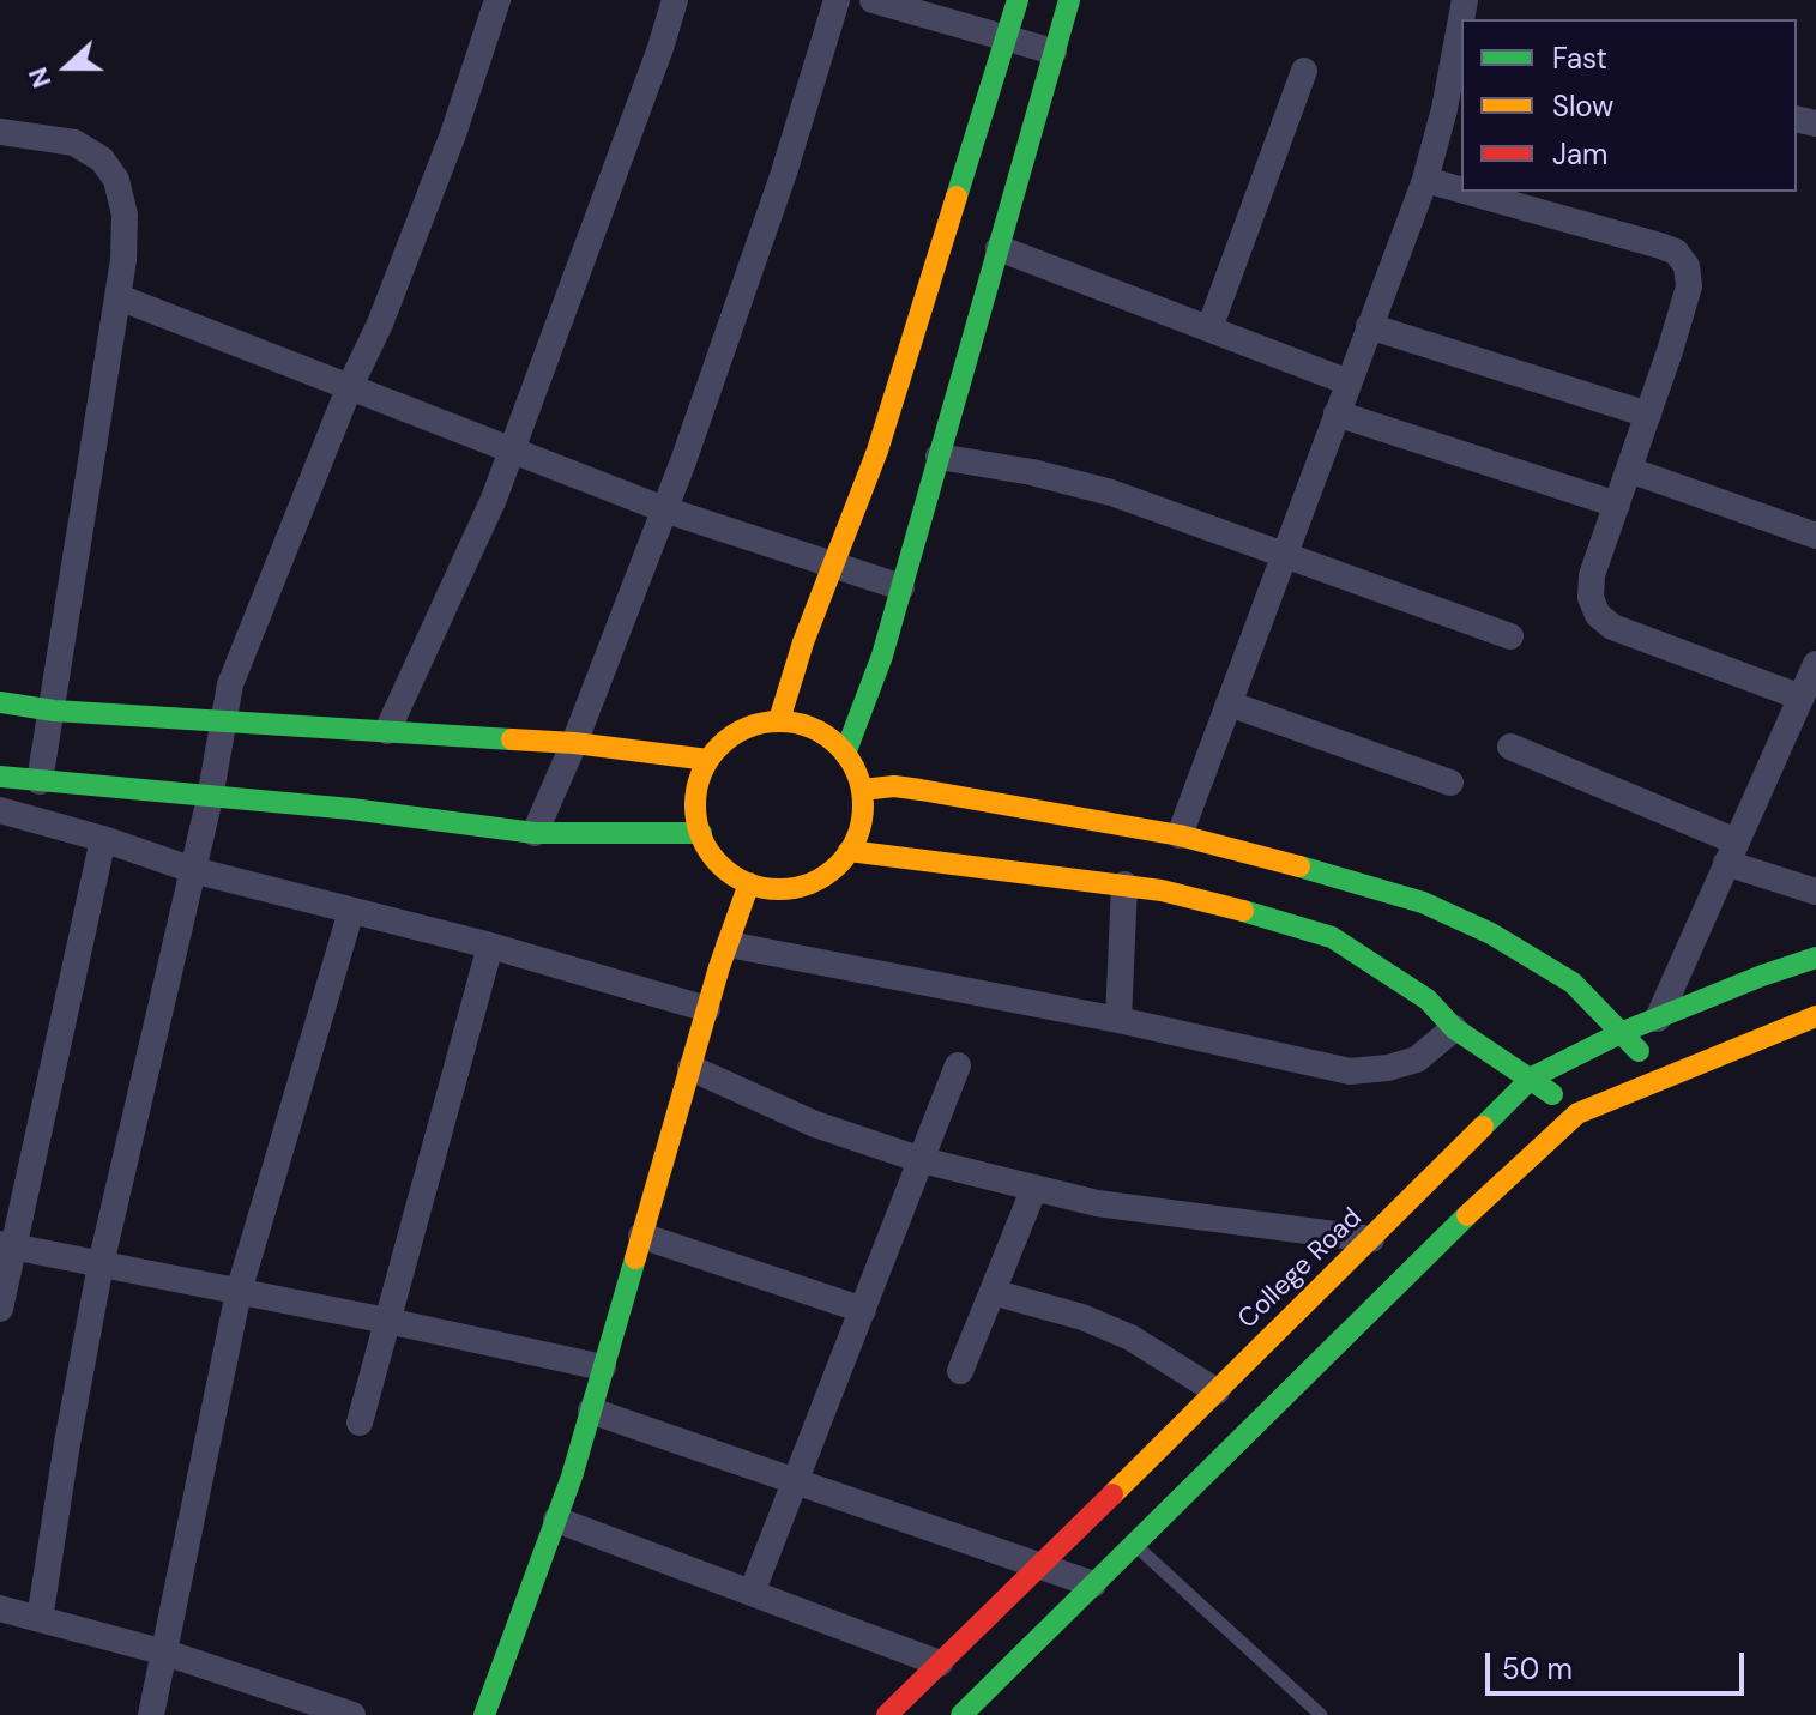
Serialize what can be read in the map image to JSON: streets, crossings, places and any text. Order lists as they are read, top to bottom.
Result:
{
  "streets": {
    "main road": ["College Road"]
  },
  "legend": ["Fast", "Slow", "Jam"],
  "scale_bar": "50 m",
  "north": "left"
}
